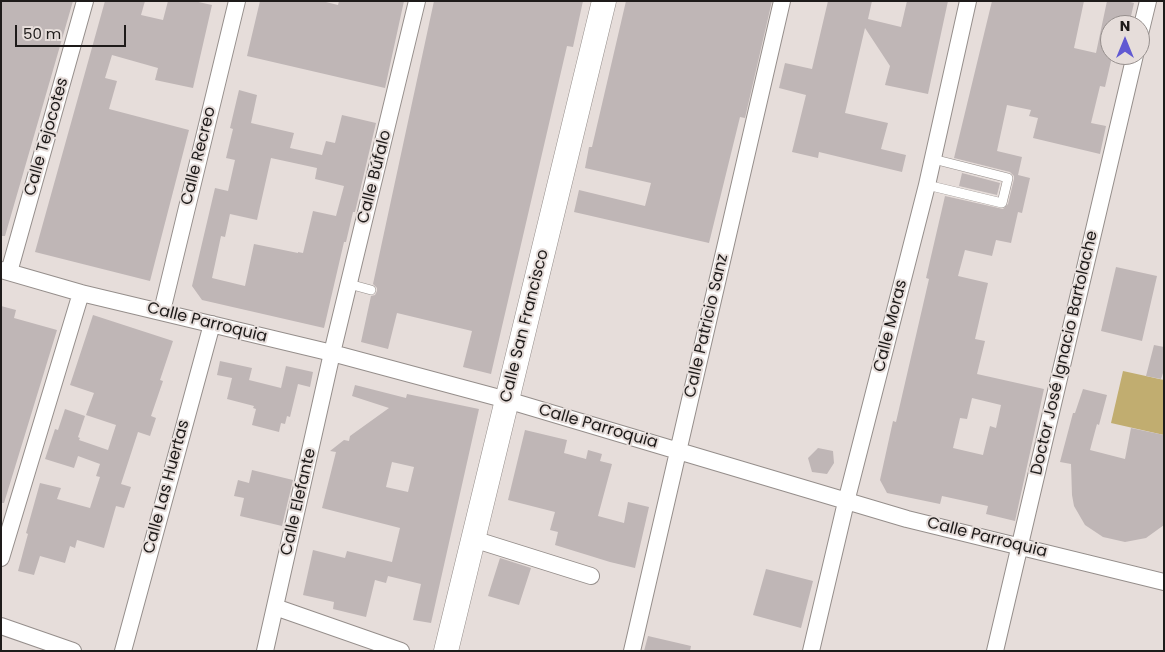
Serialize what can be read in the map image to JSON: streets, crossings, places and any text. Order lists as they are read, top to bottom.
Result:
{
  "streets": {
    "street": [
      "Calle Tejocotes",
      "Calle Recreo",
      "Calle Búfalo",
      "Calle Parroquia",
      "Calle San Francisco",
      "Calle Patricio Sanz",
      "Calle Moras",
      "Doctor José Ignacio Bartolache",
      "Calle Las Huertas",
      "Calle Elefante"
    ]
  },
  "crossings": [
    ["Calle Tejocotes", "Calle Parroquia"],
    ["Calle Recreo", "Calle Parroquia"],
    ["Calle Búfalo", "Calle Parroquia"],
    ["Calle Búfalo", "Calle Elefante"],
    ["Calle Parroquia", "Calle San Francisco"],
    ["Calle Parroquia", "Calle Patricio Sanz"],
    ["Calle Parroquia", "Calle Moras"],
    ["Calle Parroquia", "Doctor José Ignacio Bartolache"],
    ["Calle Parroquia", "Calle Las Huertas"],
    ["Calle Parroquia", "Calle Elefante"]
  ],
  "scale_bar": "50 m",
  "north": "top"
}
